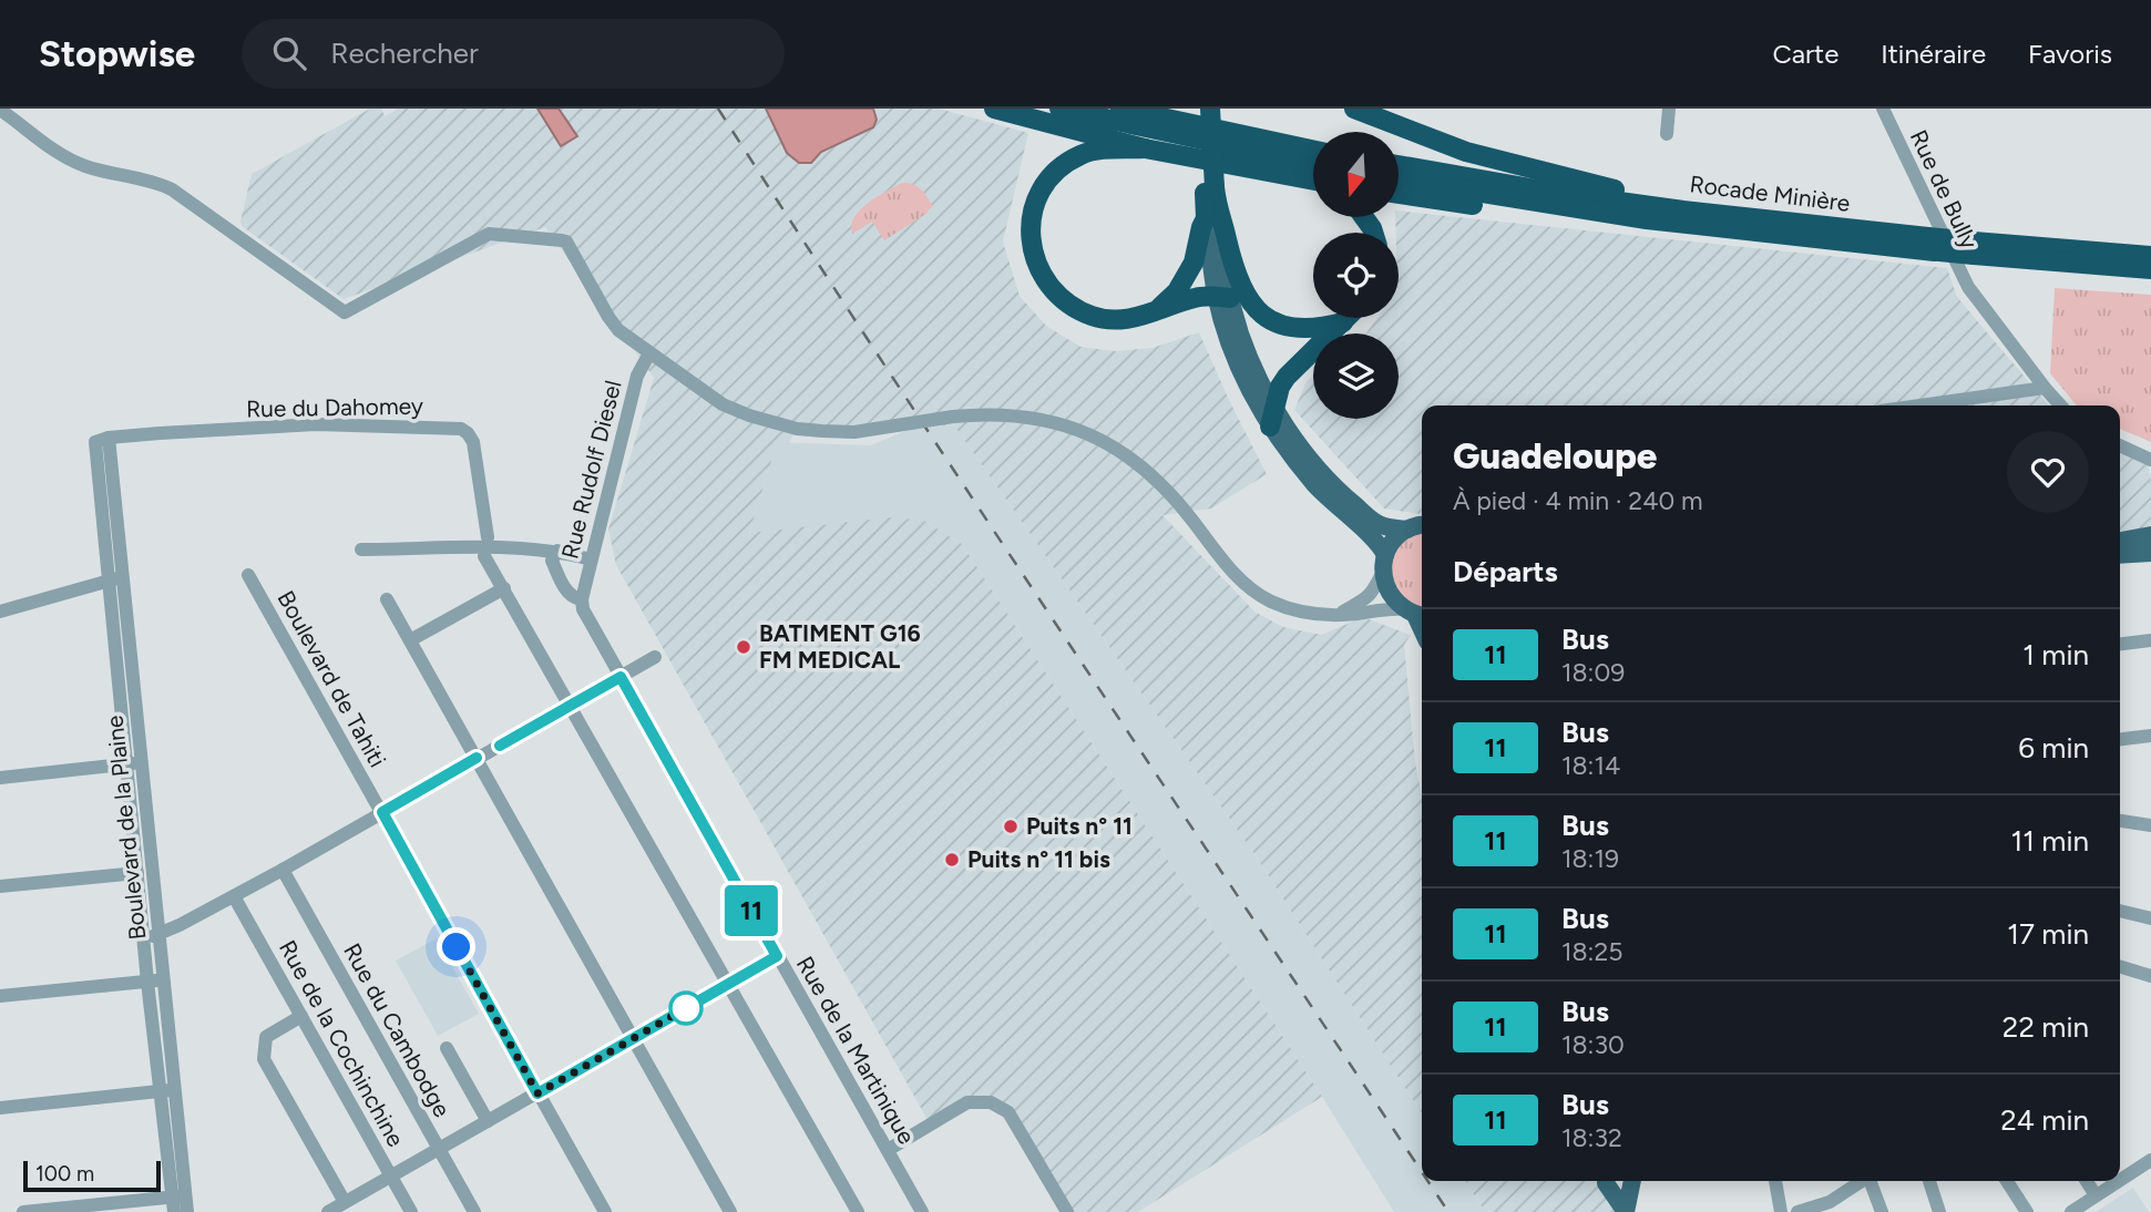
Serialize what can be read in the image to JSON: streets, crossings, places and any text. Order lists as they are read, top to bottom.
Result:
{
  "streets": {
    "highway": ["Rocade Minière"],
    "street": [
      "Rue de Bully",
      "Rue du Dahomey",
      "Rue Rudolf Diesel",
      "Boulevard de Tahiti",
      "Boulevard de la Plaine",
      "Rue du Cambodge",
      "Rue de la Cochinchine",
      "Rue de la Martinique"
    ]
  },
  "crossings": [
    ["Rue du Dahomey", "Boulevard de la Plaine"],
    ["Rue Rudolf Diesel", "Rue de la Martinique"]
  ],
  "places": ["BATIMENT G16 FM MEDICAL", "Puits n° 11", "Puits n° 11 bis"],
  "lines": ["bus line 11"],
  "scale_bar": "100 m",
  "north": "bottom",
  "page": {
    "header": "Stopwise",
    "search": "Rechercher",
    "nav": ["Carte", "Itinéraire", "Favoris"],
    "on_map": "11",
    "heading": [
      ["Guadeloupe", "À pied · 4 min · 240 m"],
      "Départs"
    ],
    "list": [
      {
        "mark": "11",
        "name": "Bus",
        "note": "18:09",
        "value": "1 min"
      },
      {
        "mark": "11",
        "name": "Bus",
        "note": "18:14",
        "value": "6 min"
      },
      {
        "mark": "11",
        "name": "Bus",
        "note": "18:19",
        "value": "11 min"
      },
      {
        "mark": "11",
        "name": "Bus",
        "note": "18:25",
        "value": "17 min"
      },
      {
        "mark": "11",
        "name": "Bus",
        "note": "18:30",
        "value": "22 min"
      },
      {
        "mark": "11",
        "name": "Bus",
        "note": "18:32",
        "value": "24 min"
      }
    ],
    "scale": "100 m"
  }
}
